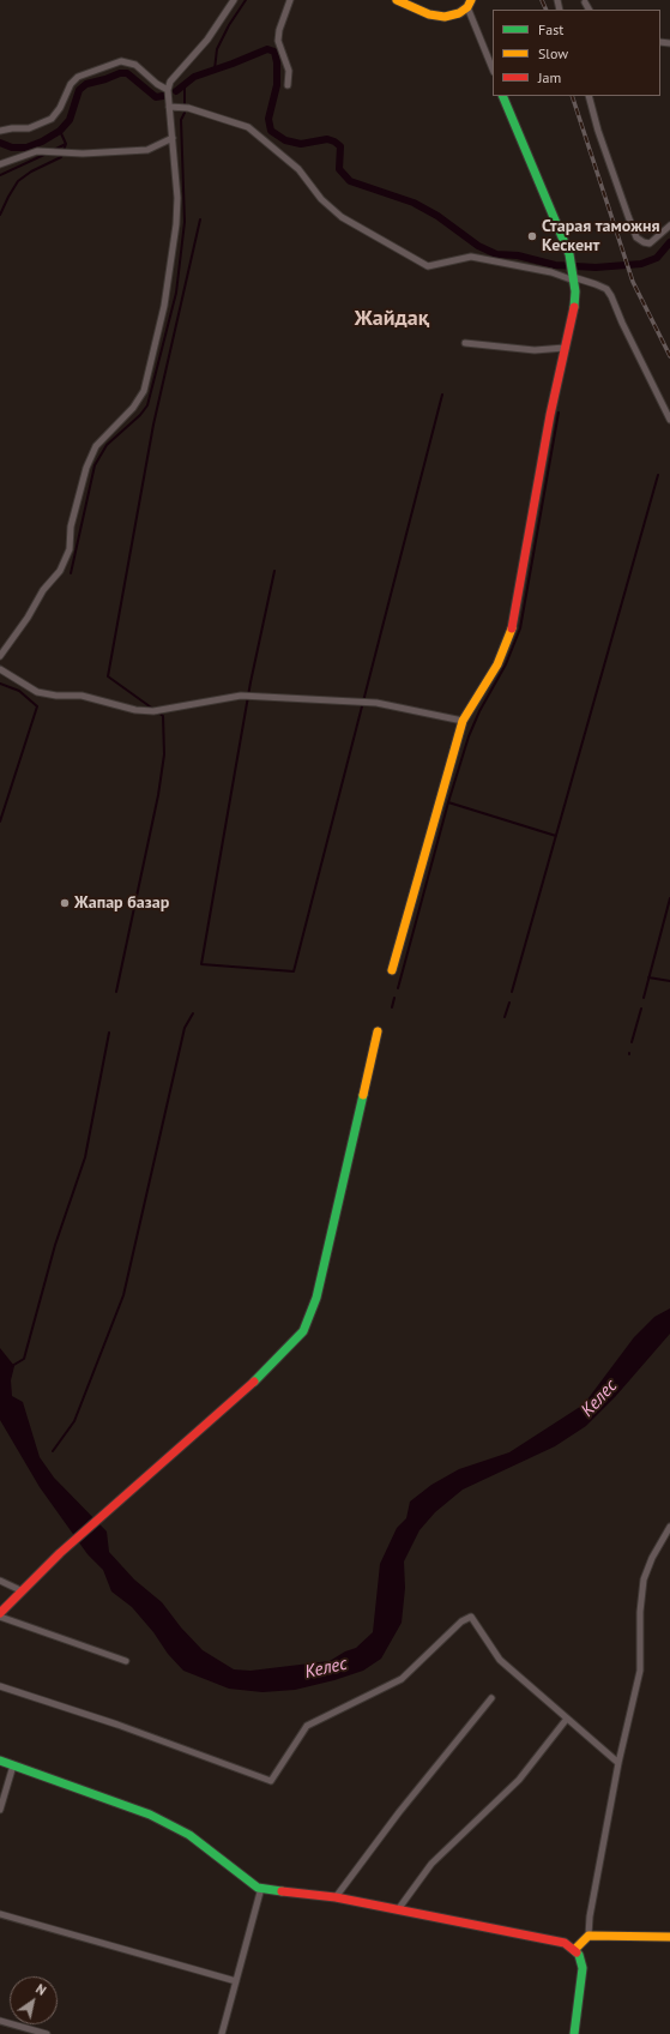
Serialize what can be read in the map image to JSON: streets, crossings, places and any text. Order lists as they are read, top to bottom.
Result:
{
  "districts": ["Жайдақ"],
  "water": ["Келес"],
  "places": ["Старая таможня Кескент", "Жапар базар"],
  "legend": ["Fast", "Slow", "Jam"],
  "north": "top right"
}
